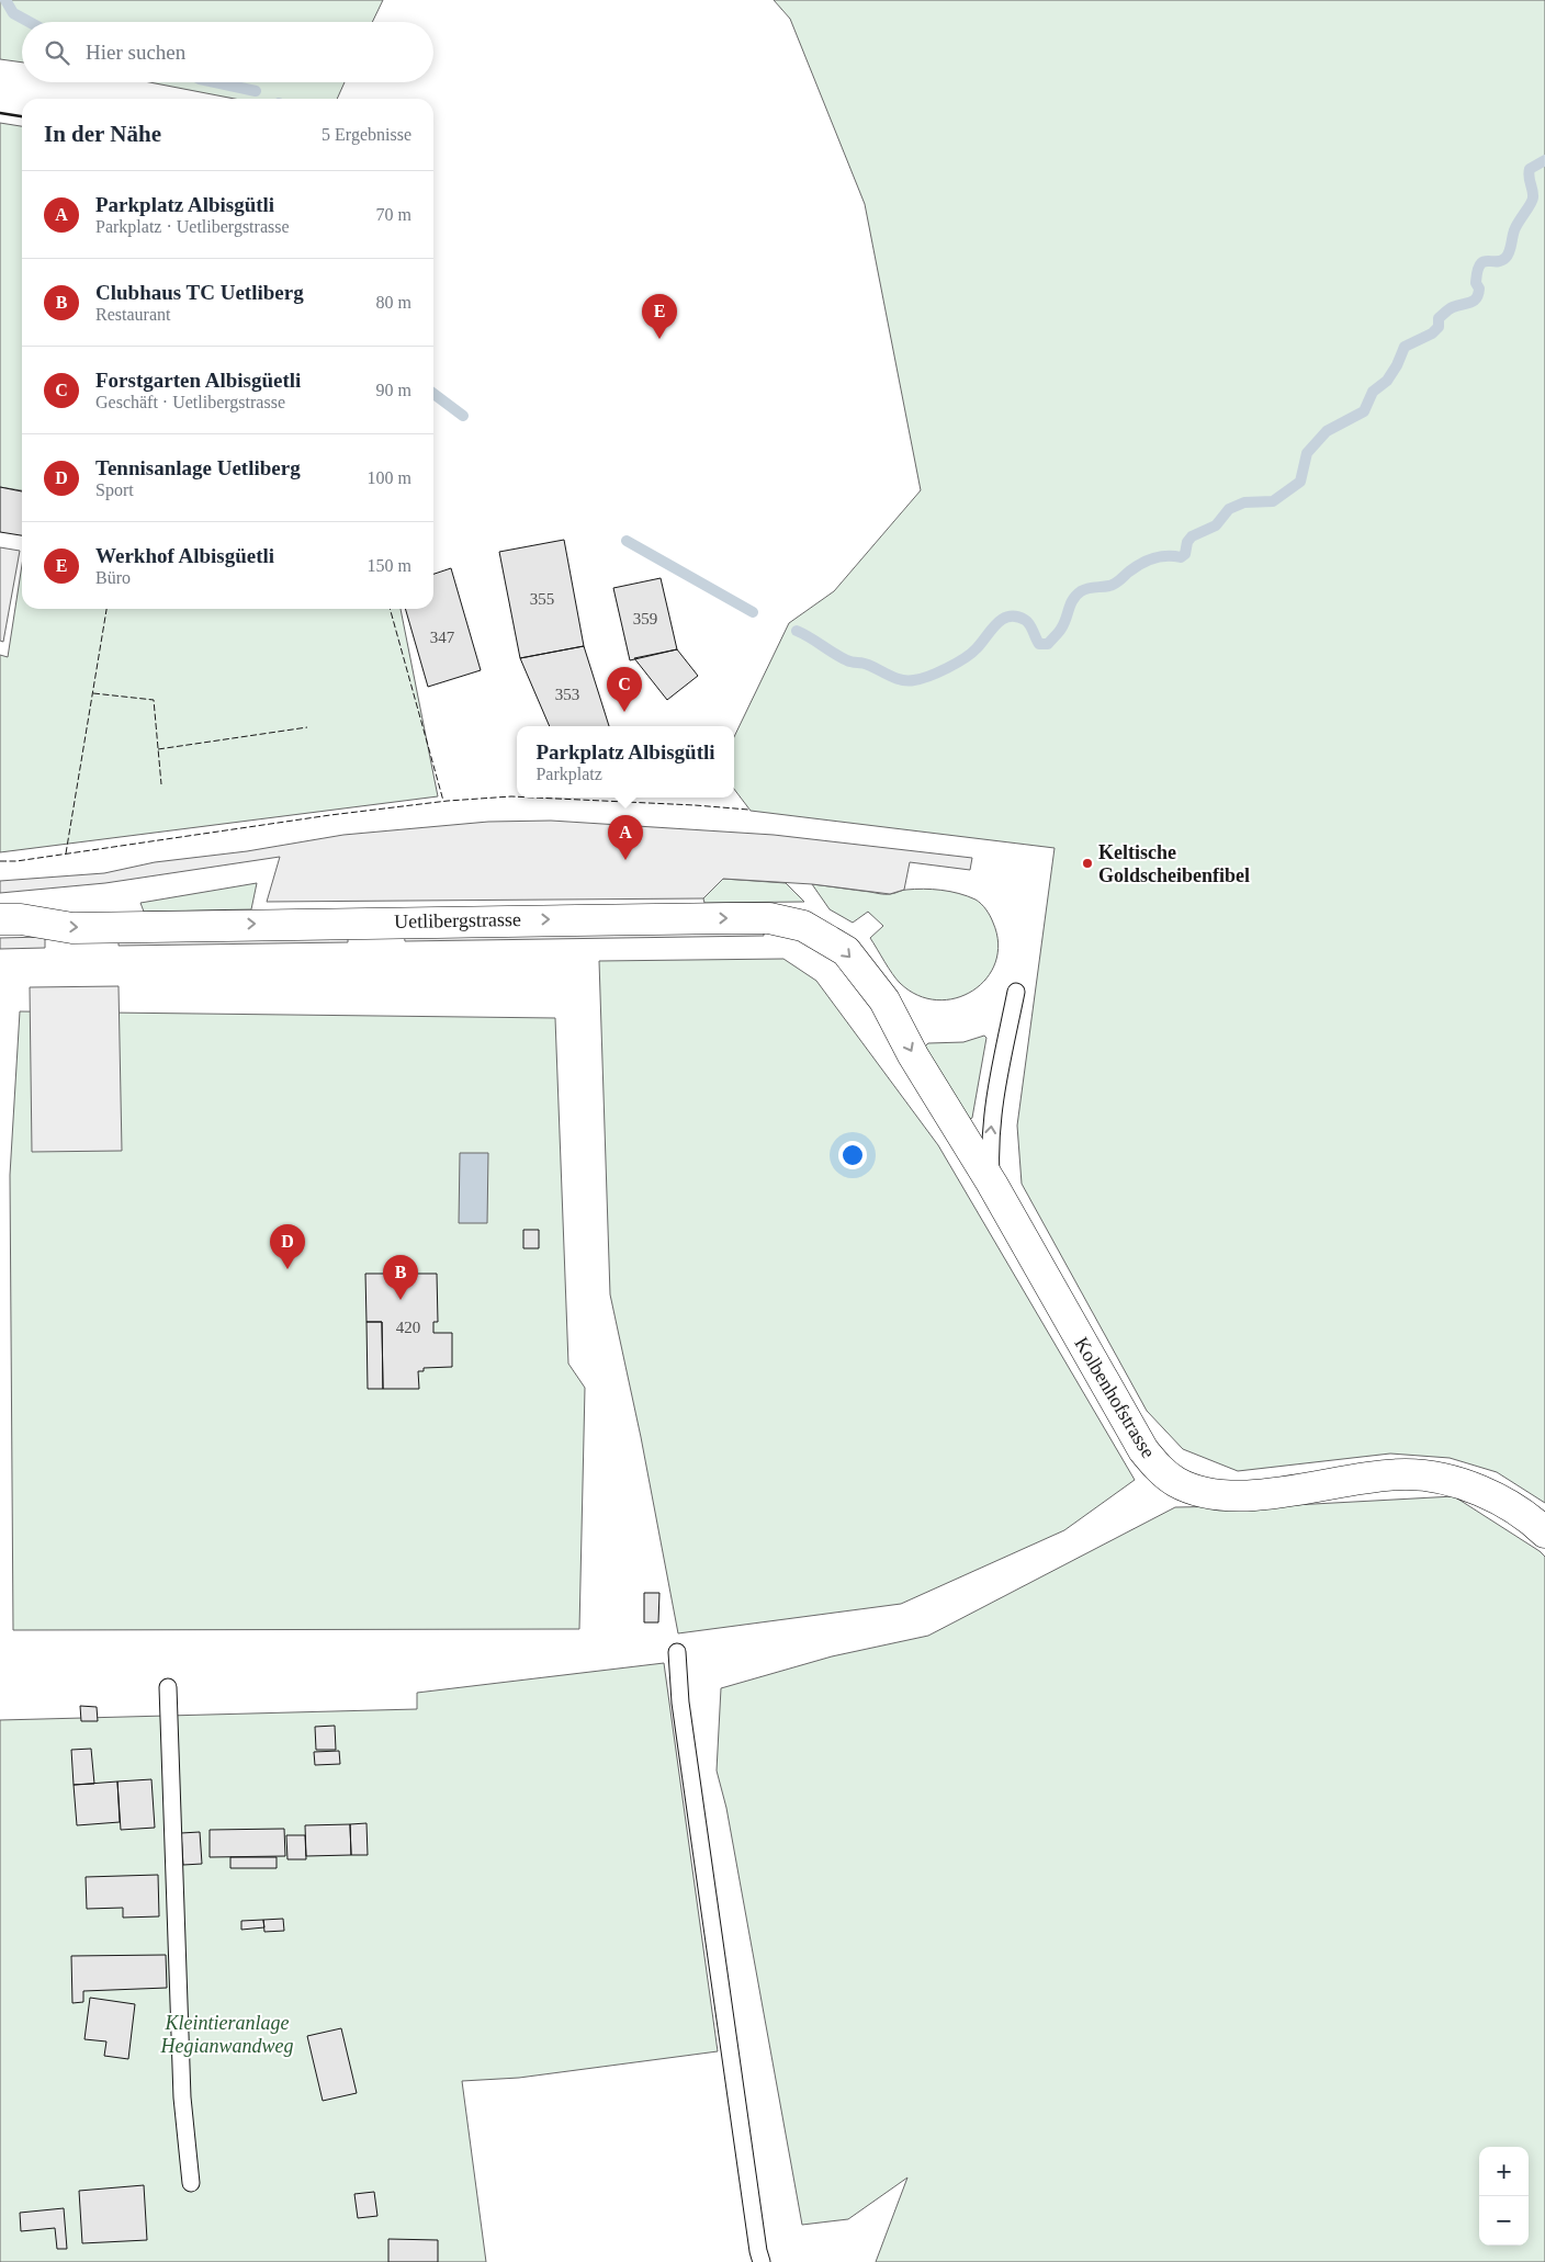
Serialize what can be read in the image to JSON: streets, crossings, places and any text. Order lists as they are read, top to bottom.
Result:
{
  "streets": {
    "street": ["Uetlibergstrasse", "Kolbenhofstrasse"]
  },
  "crossings": [
    ["Uetlibergstrasse", "Kolbenhofstrasse"]
  ],
  "one_way": ["Uetlibergstrasse"],
  "parks": ["Kleintieranlage Hegianwandweg"],
  "places": ["Keltische Goldscheibenfibel"],
  "house_numbers": [
    "355",
    "359",
    "347",
    "353",
    "420"
  ],
  "page": {
    "search": "Hier suchen",
    "heading": ["In der Nähe", "5 Ergebnisse"],
    "list": [
      {
        "mark": "A",
        "name": "Parkplatz Albisgütli",
        "note": "Parkplatz · Uetlibergstrasse",
        "value": "70 m"
      },
      {
        "mark": "B",
        "name": "Clubhaus TC Uetliberg",
        "note": "Restaurant",
        "value": "80 m"
      },
      {
        "mark": "C",
        "name": "Forstgarten Albisgüetli",
        "note": "Geschäft · Uetlibergstrasse",
        "value": "90 m"
      },
      {
        "mark": "D",
        "name": "Tennisanlage Uetliberg",
        "note": "Sport",
        "value": "100 m"
      },
      {
        "mark": "E",
        "name": "Werkhof Albisgüetli",
        "note": "Büro",
        "value": "150 m"
      }
    ],
    "pins": [
      "E",
      "C",
      "A",
      "D",
      "B"
    ],
    "popup": ["Parkplatz Albisgütli", "Parkplatz"],
    "map_buttons": ["+", "−"]
  }
}
